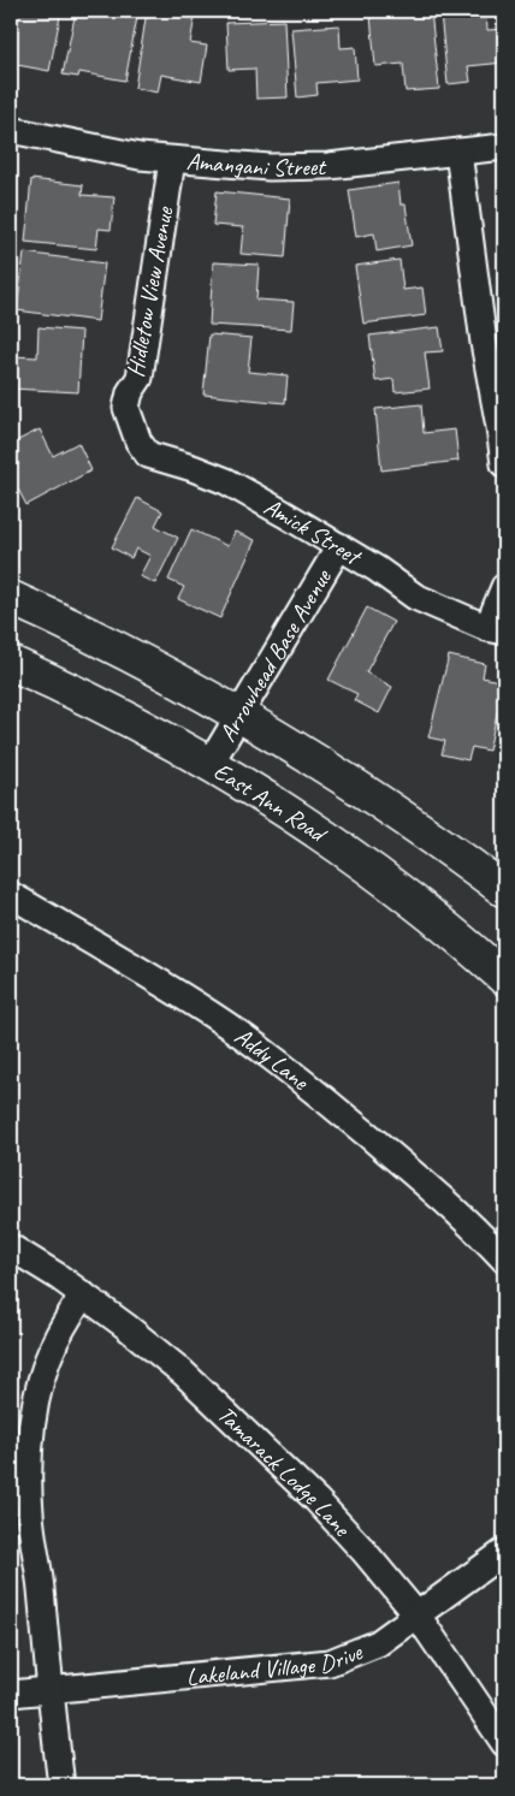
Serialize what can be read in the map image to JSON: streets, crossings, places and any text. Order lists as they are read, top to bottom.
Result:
{
  "streets": {
    "main road": ["East Ann Road"],
    "street": [
      "Amangani Street",
      "Hidletow View Avenue",
      "Amick Street",
      "Arrowhead Base Avenue",
      "Addy Lane",
      "Tamarack Lodge Lane",
      "Lakeland Village Drive"
    ]
  },
  "crossings": [
    ["Amangani Street", "Hidletow View Avenue"],
    ["Hidletow View Avenue", "Amick Street"],
    ["Amick Street", "Arrowhead Base Avenue"],
    ["Arrowhead Base Avenue", "East Ann Road"],
    ["Tamarack Lodge Lane", "Lakeland Village Drive"]
  ]
}
